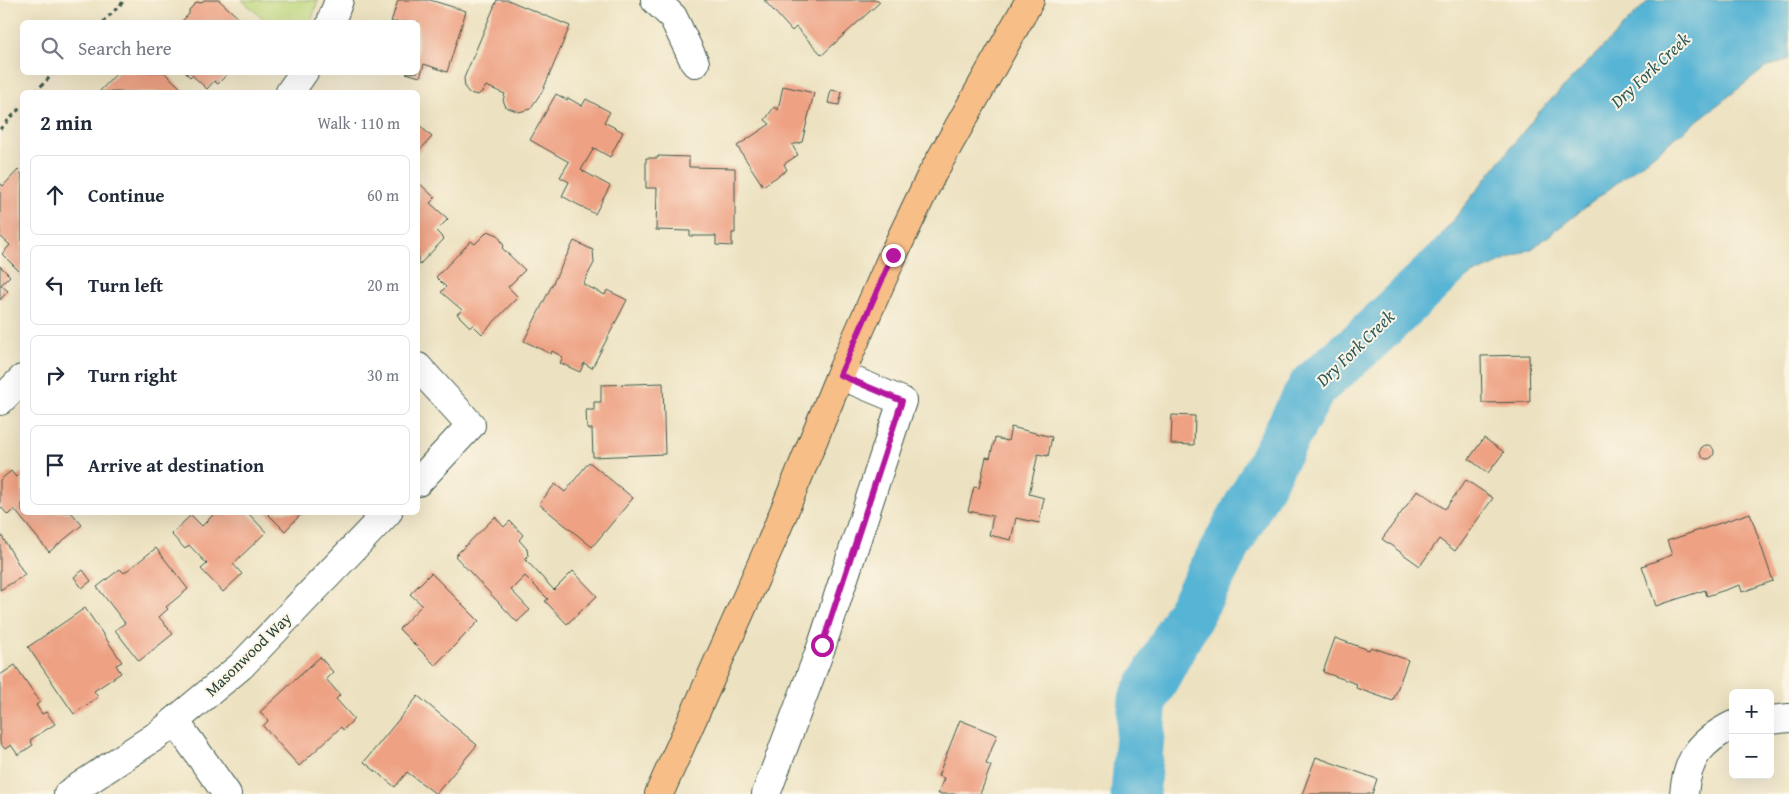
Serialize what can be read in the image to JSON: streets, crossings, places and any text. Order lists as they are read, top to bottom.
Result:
{
  "streets": {
    "street": ["Masonwood Way"]
  },
  "water": ["Dry Fork Creek"],
  "page": {
    "search": "Search here",
    "heading": ["2 min", "Walk · 110 m"],
    "list": [
      ["Continue", "60 m"],
      ["Turn left", "20 m"],
      ["Turn right", "30 m"],
      "Arrive at destination"
    ],
    "map_buttons": ["+", "−"]
  }
}
